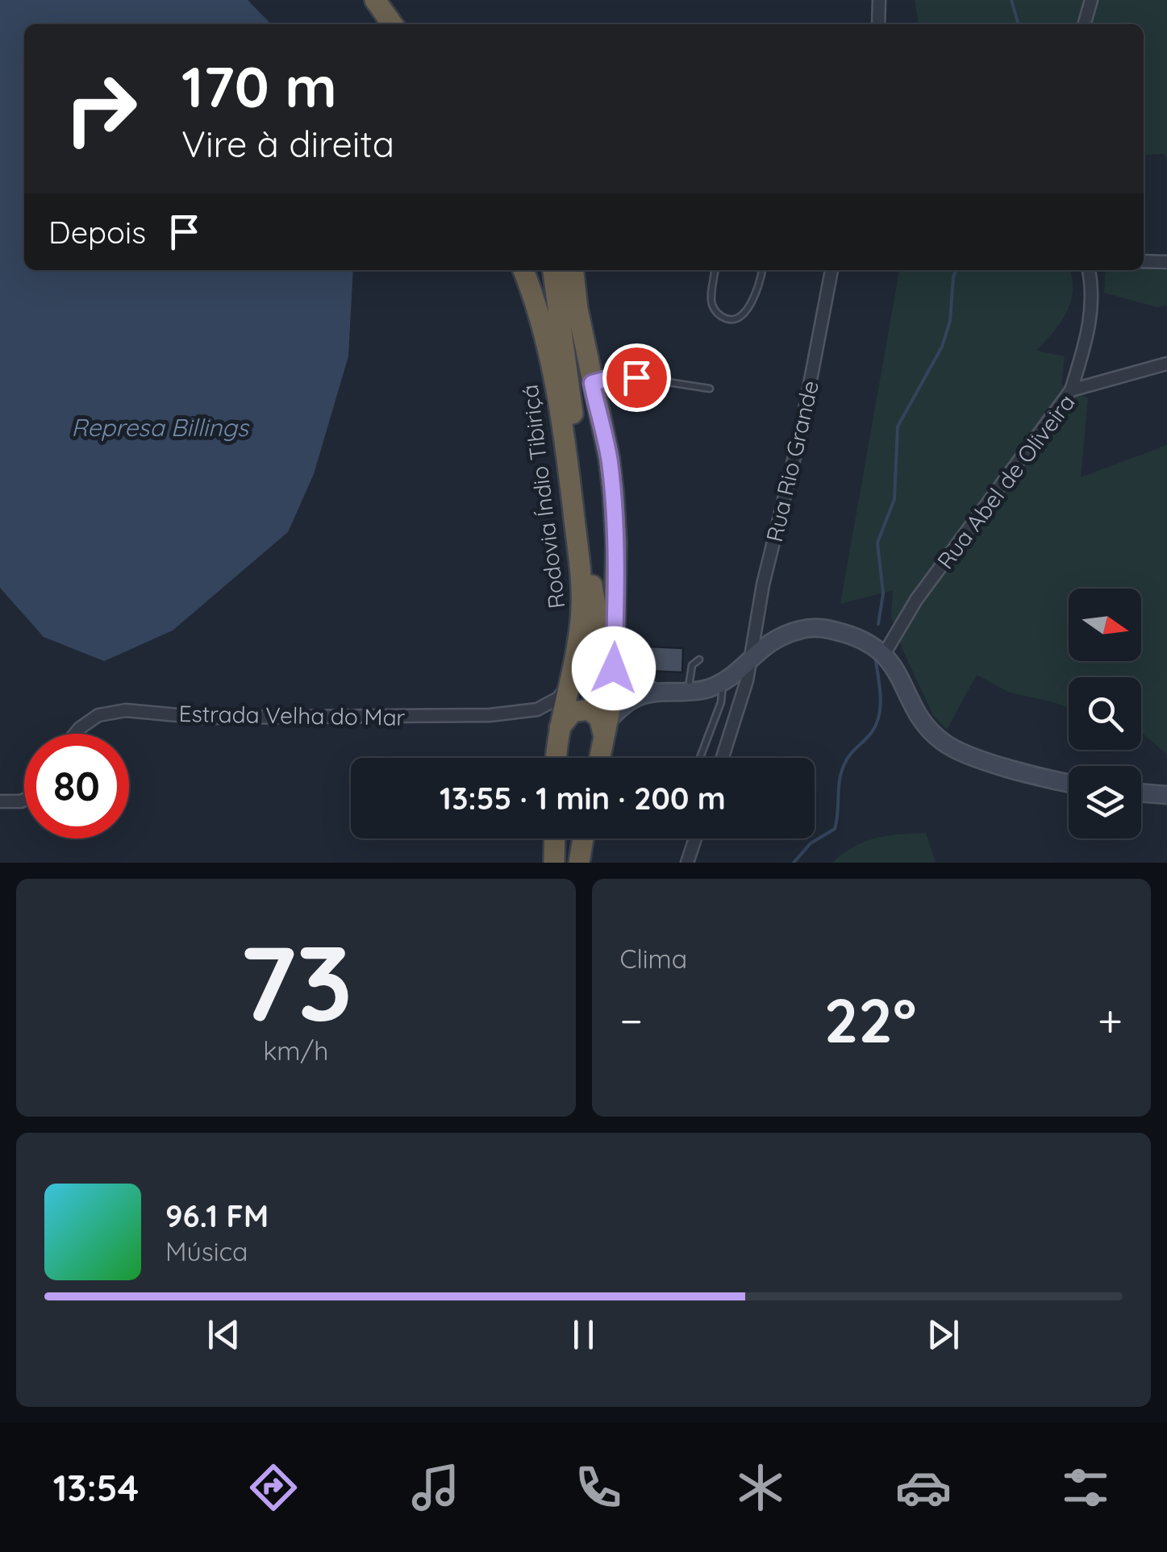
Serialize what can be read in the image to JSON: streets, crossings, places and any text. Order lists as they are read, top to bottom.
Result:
{
  "streets": {
    "highway": ["Rodovia Índio Tibiriçá"],
    "street": ["Rua Rio Grande", "Rua Abel de Oliveira", "Estrada Velha do Mar"]
  },
  "water": ["Represa Billings"],
  "north": "right",
  "page": {
    "turn": ["170 m", "Vire à direita"],
    "then": "Depois",
    "limit": "80",
    "trip": "13:55 · 1 min · 200 m",
    "tile": [
      ["73", "km/h"],
      "Clima"
    ],
    "heat": ["−", "22°", "+"],
    "song": ["96.1 FM", "Música"],
    "tabs": "13:54"
  }
}
